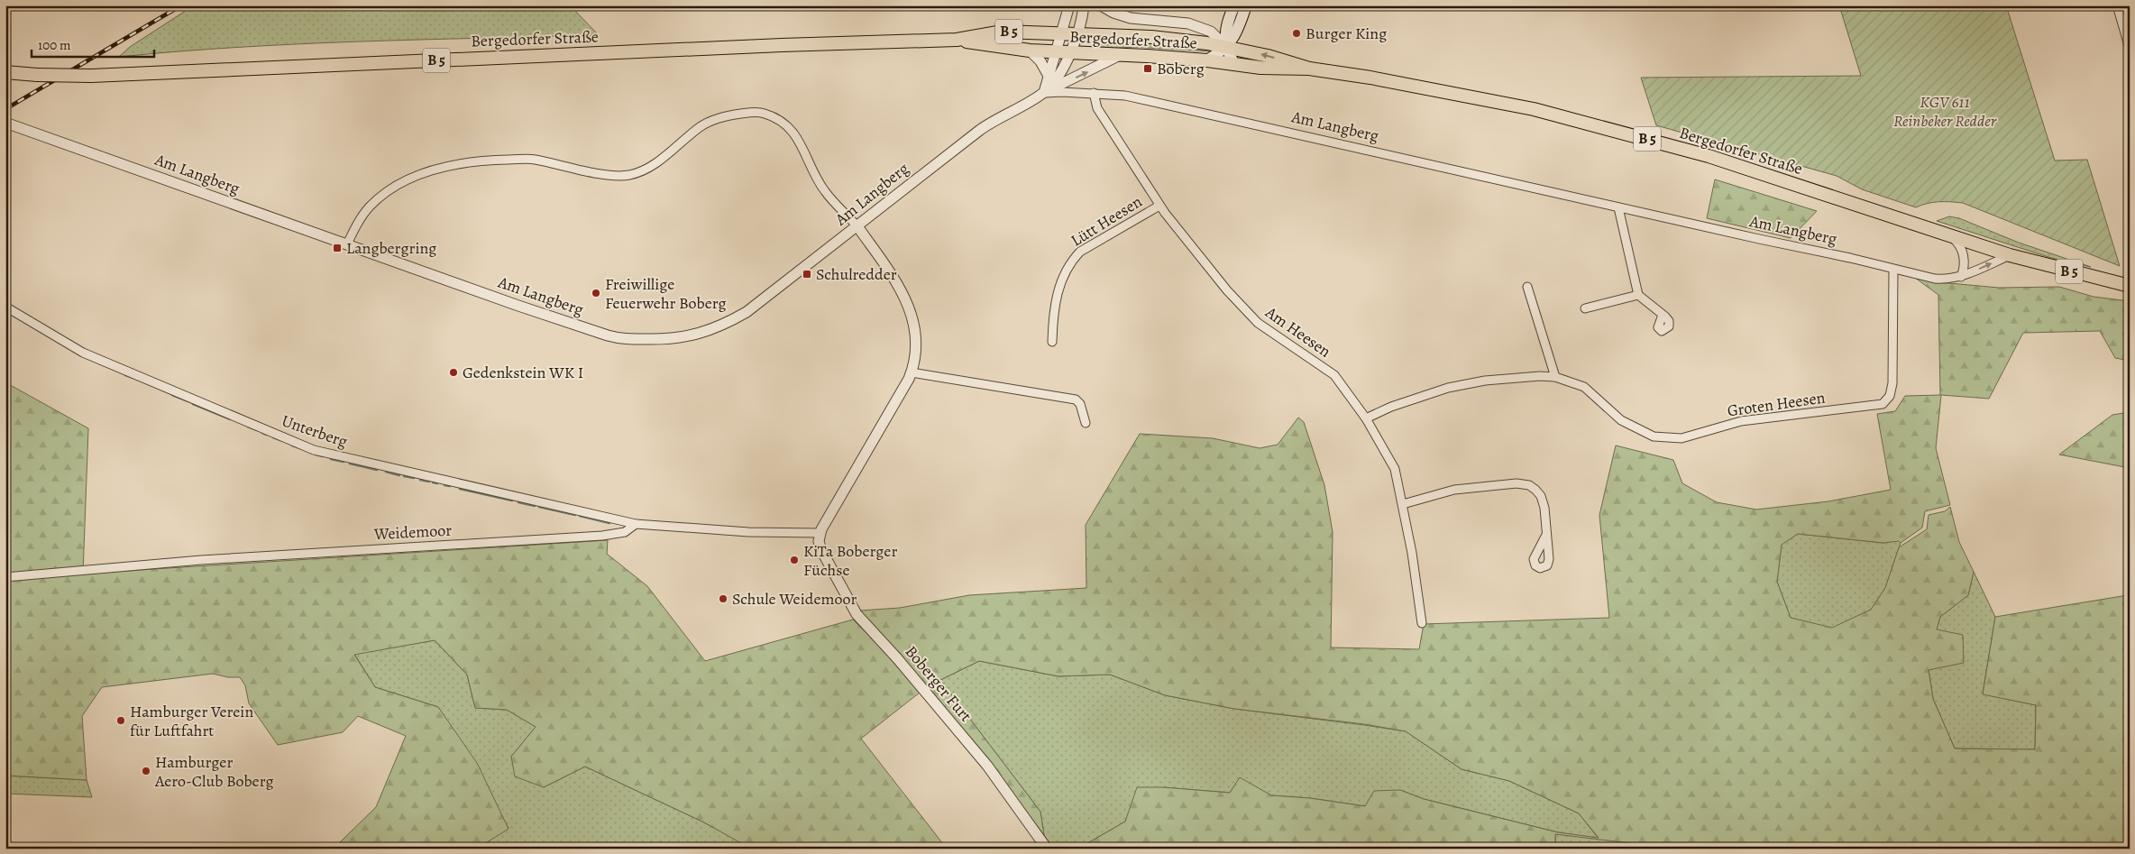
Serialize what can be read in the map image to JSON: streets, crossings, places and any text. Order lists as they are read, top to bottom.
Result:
{
  "streets": {
    "main road": ["B 5", "Bergedorfer Straße"],
    "street": [
      "Am Langberg",
      "Lütt Heesen",
      "Am Heesen",
      "Groten Heesen",
      "Unterberg",
      "Weidemoor",
      "Boberger Furt"
    ]
  },
  "crossings": [
    ["Bergedorfer Straße", "Am Langberg"],
    ["Am Langberg", "Am Heesen"],
    ["Am Langberg", "Groten Heesen"],
    ["Lütt Heesen", "Am Heesen"],
    ["Am Heesen", "Groten Heesen"],
    ["Unterberg", "Weidemoor"],
    ["Weidemoor", "Boberger Furt"]
  ],
  "parks": ["KGV 611 Reinbeker Redder"],
  "places": {
    "other": [
      "Burger King",
      "Freiwillige Feuerwehr Boberg",
      "Gedenkstein WK I",
      "KiTa Boberger Füchse",
      "Schule Weidemoor",
      "Hamburger Verein für Luftfahrt",
      "Hamburger Aero-Club Boberg"
    ],
    "transit": ["Boberg", "Langbergring", "Schulredder"]
  },
  "scale_bar": "100 m"
}
